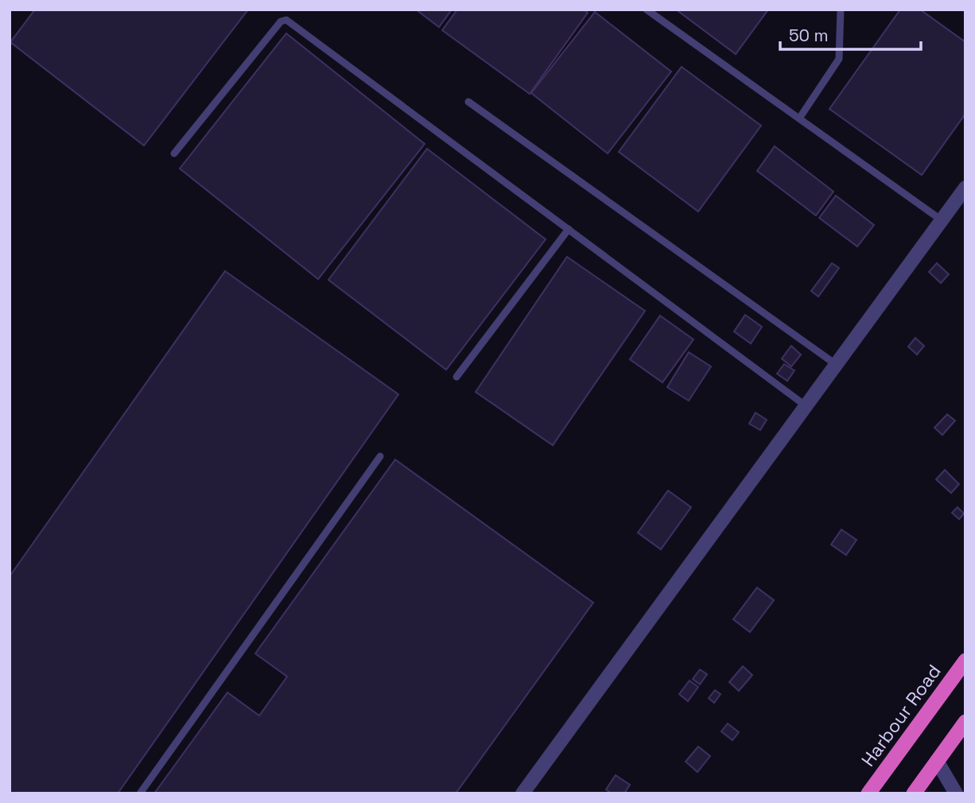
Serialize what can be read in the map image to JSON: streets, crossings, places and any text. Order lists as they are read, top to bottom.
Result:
{
  "streets": {
    "highway": ["Harbour Road"]
  },
  "scale_bar": "50 m"
}
